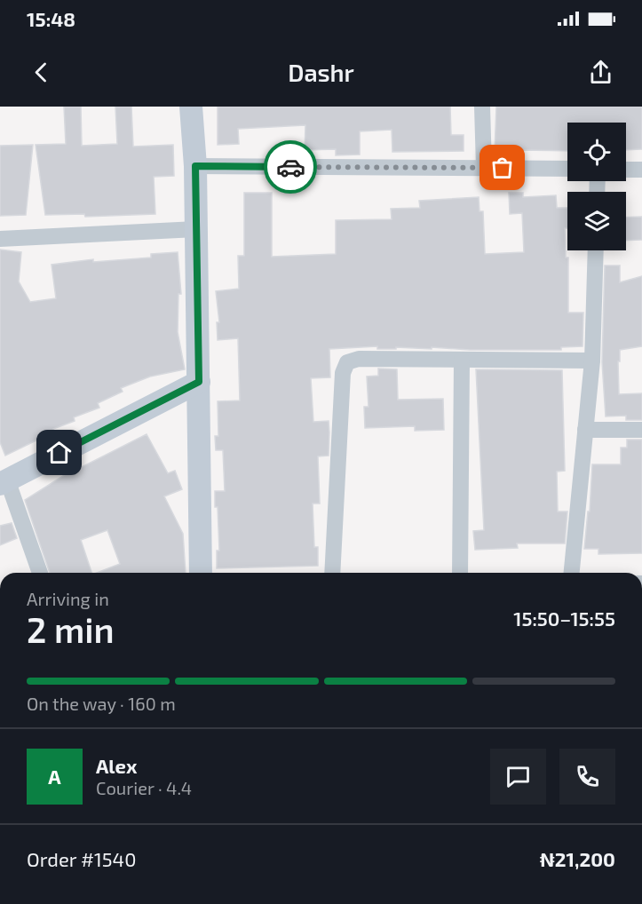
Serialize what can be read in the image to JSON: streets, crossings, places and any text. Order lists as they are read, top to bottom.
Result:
{
  "page": {
    "status": "15:48",
    "header": "Dashr",
    "heading": ["2 min", "Arriving in", "15:50–15:55"],
    "panel": [
      "Alex",
      "Courier · 4.4",
      "Order #1540",
      "₦21,200"
    ],
    "bar": "On the way · 160 m",
    "round": "A"
  }
}
